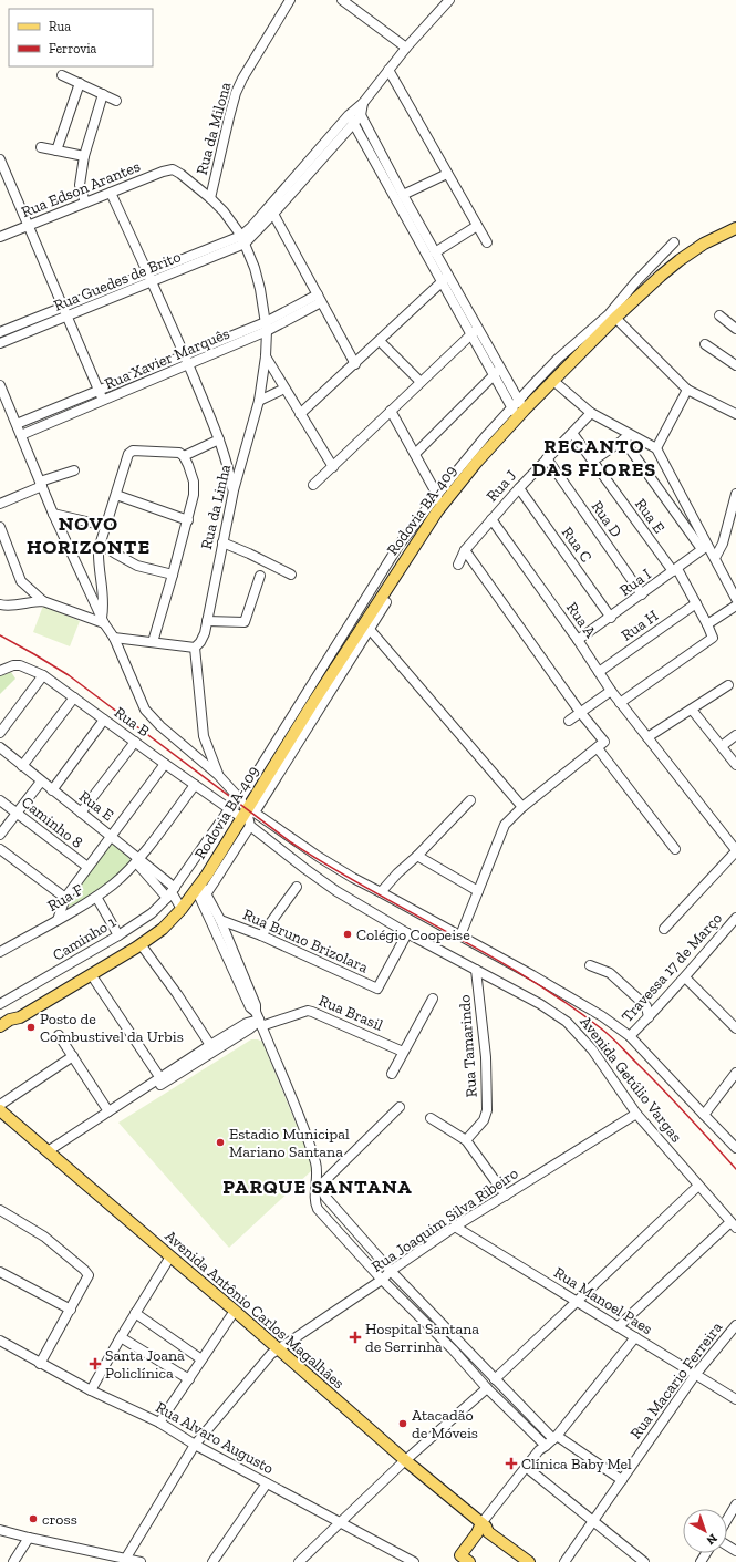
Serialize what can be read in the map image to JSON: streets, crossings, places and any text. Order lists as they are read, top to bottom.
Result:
{
  "streets": {
    "main road": ["Rodovia BA-409", "Avenida Antônio Carlos Magalhães"],
    "street": [
      "Rua da Milona",
      "Rua Edson Arantes",
      "Rua Guedes de Brito",
      "Rua Xavier Marquês",
      "Rua J",
      "Rua da Linha",
      "Rua E",
      "Rua D",
      "Rua C",
      "Rua I",
      "Rua A",
      "Rua H",
      "Rua B",
      "Caminho 8",
      "Rua F",
      "Caminho 1",
      "Rua Bruno Brizolara",
      "Travessa 17 de Março",
      "Rua Brasil",
      "Rua Tamarindo",
      "Avenida Getúlio Vargas",
      "Rua Joaquim Silva Ribeiro",
      "Rua Manoel Paes",
      "Rua Macario Ferreira",
      "Rua Alvaro Augusto"
    ]
  },
  "crossings": [
    ["Rua da Milona", "Rua da Linha"],
    ["Rua Edson Arantes", "Rua da Linha"],
    ["Rua Guedes de Brito", "Rua da Linha"],
    ["Rua Xavier Marquês", "Rua da Linha"],
    ["Rua J", "Rua E"],
    ["Rua J", "Rua D"],
    ["Rua J", "Rua C"],
    ["Rua J", "Rua A"],
    ["Rodovia BA-409", "Rua E"],
    ["Rodovia BA-409", "Rua B"],
    ["Rodovia BA-409", "Avenida Getúlio Vargas"],
    ["Rua E", "Rua I"],
    ["Rua E", "Rua A"],
    ["Rua E", "Rua H"],
    ["Rua E", "Rua F"],
    ["Rua E", "Caminho 1"],
    ["Rua D", "Rua I"],
    ["Rua C", "Rua I"],
    ["Rua I", "Rua A"],
    ["Rua A", "Rua H"],
    ["Rua B", "Rua F"],
    ["Rua B", "Caminho 1"],
    ["Rua B", "Avenida Getúlio Vargas"],
    ["Rua Bruno Brizolara", "Avenida Getúlio Vargas"],
    ["Travessa 17 de Março", "Avenida Getúlio Vargas"],
    ["Rua Brasil", "Avenida Antônio Carlos Magalhães"],
    ["Rua Tamarindo", "Avenida Getúlio Vargas"],
    ["Avenida Getúlio Vargas", "Rua Joaquim Silva Ribeiro"],
    ["Rua Joaquim Silva Ribeiro", "Rua Manoel Paes"],
    ["Rua Joaquim Silva Ribeiro", "Avenida Antônio Carlos Magalhães"],
    ["Rua Joaquim Silva Ribeiro", "Rua Alvaro Augusto"],
    ["Rua Manoel Paes", "Rua Macario Ferreira"]
  ],
  "districts": ["RECANTO DAS FLORES", "NOVO HORIZONTE", "PARQUE SANTANA"],
  "places": {
    "other": [
      "Colégio Coopeise",
      "Posto de Combustivel da Urbis",
      "Estadio Municipal Mariano Santana",
      "Atacadão de Móveis",
      "cross"
    ],
    "health": ["Hospital Santana de Serrinha", "Santa Joana Policlínica", "Clínica Baby Mel"]
  },
  "legend": ["Rua", "Ferrovia"],
  "north": "bottom right"
}
